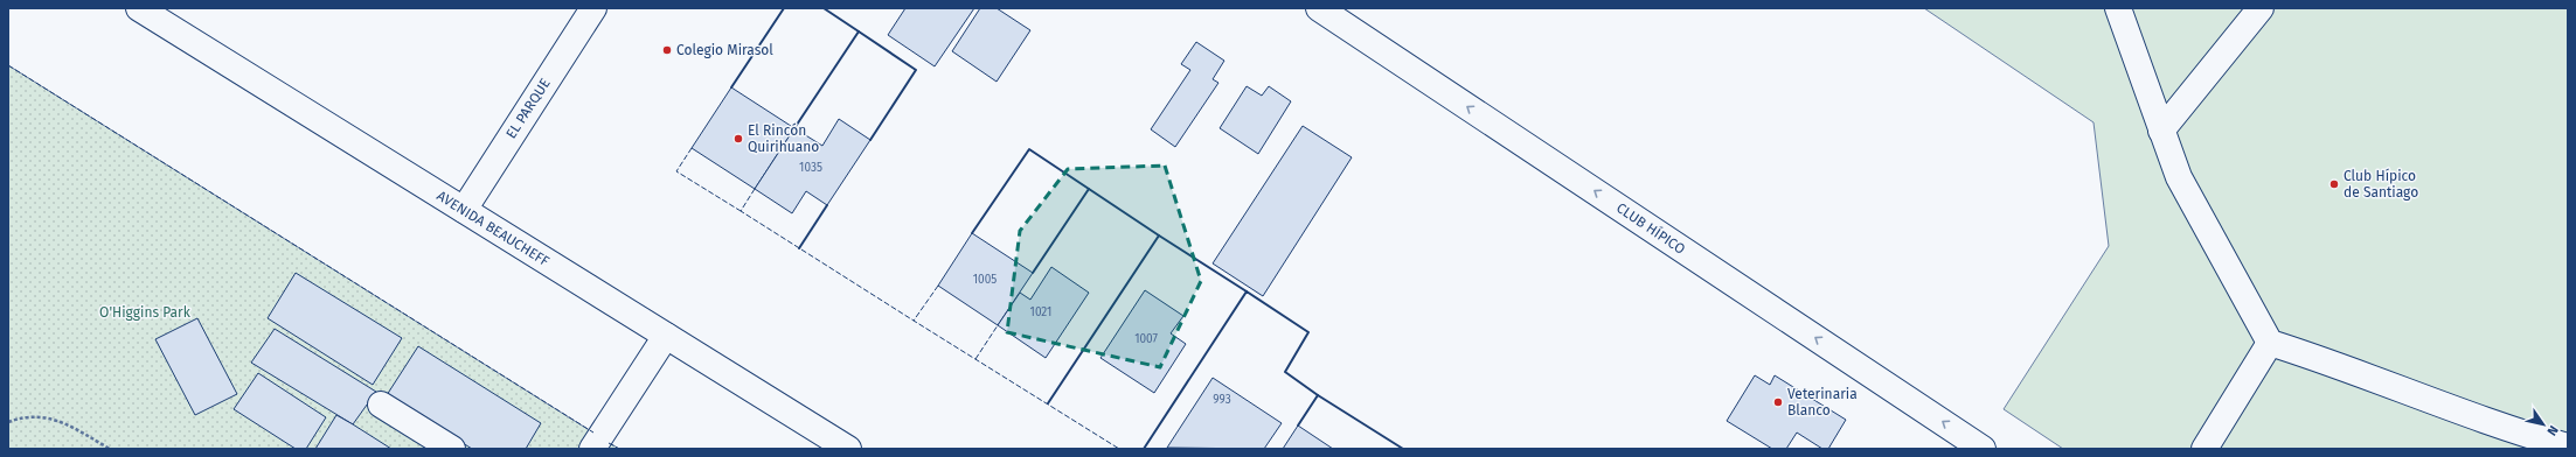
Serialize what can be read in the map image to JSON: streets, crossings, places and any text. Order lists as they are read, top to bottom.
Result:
{
  "streets": {
    "main road": ["EL PARQUE", "AVENIDA BEAUCHEFF", "CLUB HÍPICO"]
  },
  "crossings": [
    ["EL PARQUE", "AVENIDA BEAUCHEFF"]
  ],
  "one_way": ["CLUB HÍPICO"],
  "parks": ["O'Higgins Park"],
  "places": [
    "Colegio Mirasol",
    "El Rincón Quirihuano",
    "Club Hípico de Santiago",
    "Veterinaria Blanco"
  ],
  "house_numbers": [
    "1035",
    "1005",
    "1021",
    "1007",
    "993"
  ],
  "north": "bottom right"
}
